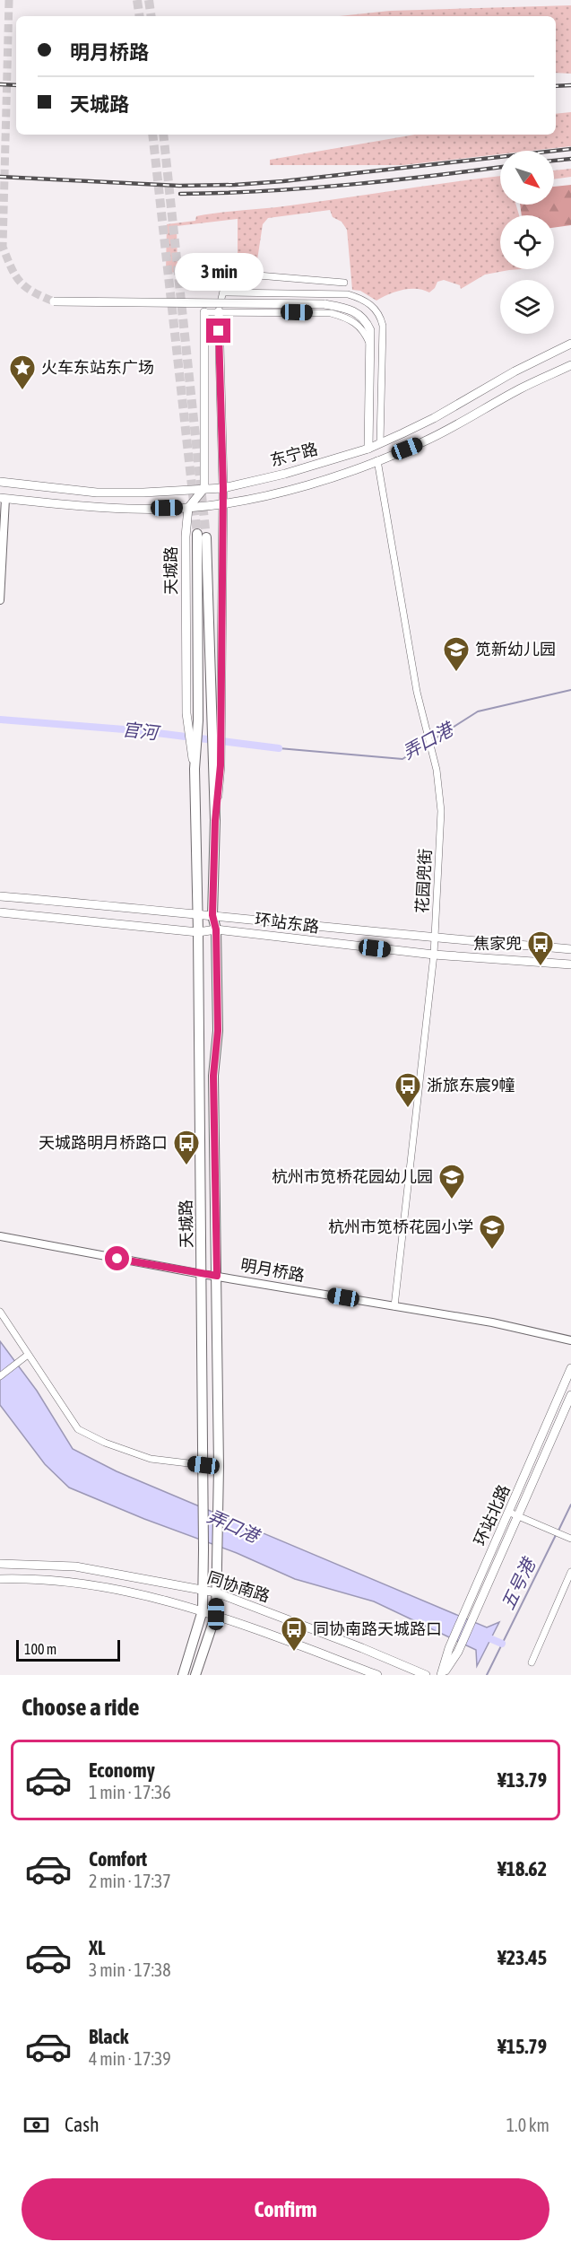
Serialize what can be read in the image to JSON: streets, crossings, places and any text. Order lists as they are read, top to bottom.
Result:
{
  "streets": {
    "main road": [
      "东宁路",
      "天城路",
      "环站东路",
      "环站北路",
      "同协南路"
    ],
    "street": ["花园兜街", "明月桥路"]
  },
  "crossings": [
    ["东宁路", "天城路"],
    ["东宁路", "花园兜街"],
    ["天城路", "环站东路"],
    ["天城路", "明月桥路"],
    ["天城路", "同协南路"],
    ["花园兜街", "环站东路"],
    ["花园兜街", "明月桥路"]
  ],
  "water": ["官河", "弄口港", "五号港"],
  "places": {
    "place": ["火车东站东广场"],
    "school or university": ["笕新幼儿园", "杭州市笕桥花园幼儿园", "杭州市笕桥花园小学"],
    "bus stop": [
      "焦家兜",
      "浙旅东宸9幢",
      "天城路明月桥路口",
      "同协南路天城路口"
    ]
  },
  "scale_bar": "100 m",
  "north": "bottom right",
  "page": {
    "banner": ["明月桥路", "天城路"],
    "bubble": "3 min",
    "scale": "100 m",
    "heading": "Choose a ride",
    "list": [
      {
        "name": "Economy",
        "note": "1 min · 17:36",
        "value": "¥13.79"
      },
      {
        "name": "Comfort",
        "note": "2 min · 17:37",
        "value": "¥18.62"
      },
      {
        "name": "XL",
        "note": "3 min · 17:38",
        "value": "¥23.45"
      },
      {
        "name": "Black",
        "note": "4 min · 17:39",
        "value": "¥15.79"
      }
    ],
    "pay": ["Cash", "1.0 km"],
    "buttons": "Confirm"
  }
}
